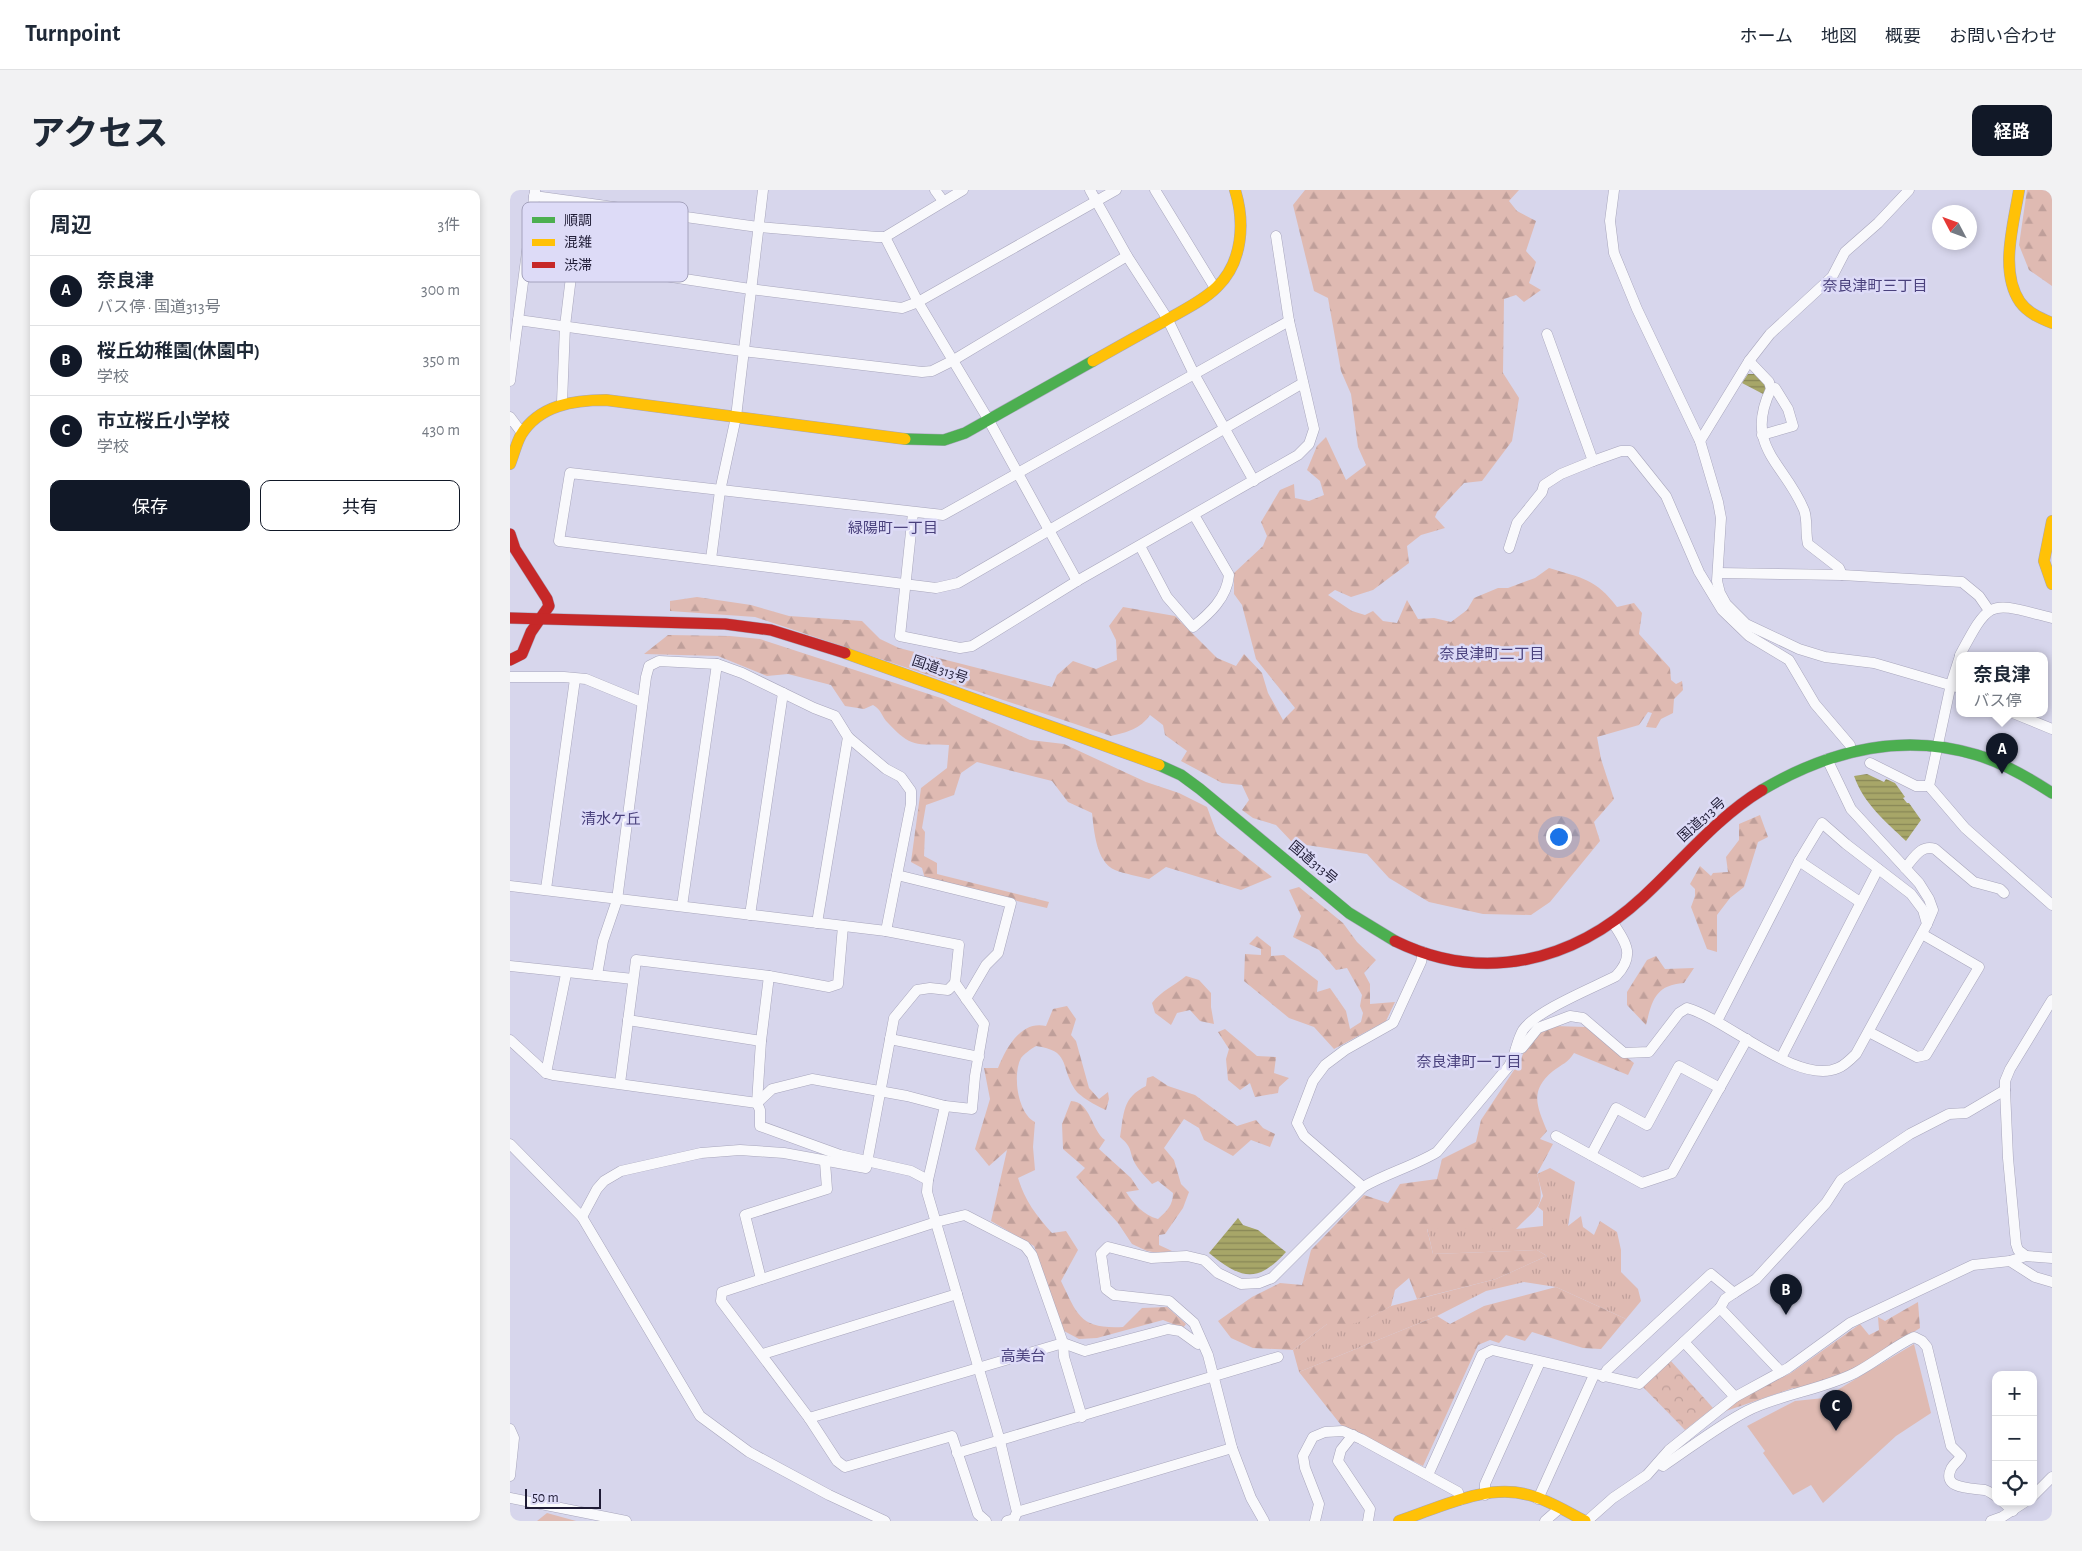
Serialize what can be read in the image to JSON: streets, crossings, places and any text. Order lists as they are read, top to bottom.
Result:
{
  "streets": {
    "main road": ["国道313号"]
  },
  "districts": [
    "奈良津町三丁目",
    "緑陽町一丁目",
    "奈良津町二丁目",
    "清水ケ丘",
    "奈良津町一丁目",
    "高美台"
  ],
  "legend": ["順調", "混雑", "渋滞"],
  "scale_bar": "50 m",
  "north": "top left",
  "page": {
    "header": "Turnpoint",
    "nav": [
      "ホーム",
      "地図",
      "概要",
      "お問い合わせ"
    ],
    "title": "アクセス",
    "buttons": [
      "経路",
      ["保存", "共有"]
    ],
    "heading": ["周辺", "3件"],
    "list": [
      {
        "mark": "A",
        "name": "奈良津",
        "note": "バス停 · 国道313号",
        "value": "300 m"
      },
      {
        "mark": "B",
        "name": "桜丘幼稚園(休園中)",
        "note": "学校",
        "value": "350 m"
      },
      {
        "mark": "C",
        "name": "市立桜丘小学校",
        "note": "学校",
        "value": "430 m"
      }
    ],
    "popup": ["奈良津", "バス停"],
    "pins": ["A", "B", "C"],
    "map_buttons": ["+", "−"],
    "scale": "50 m"
  }
}
